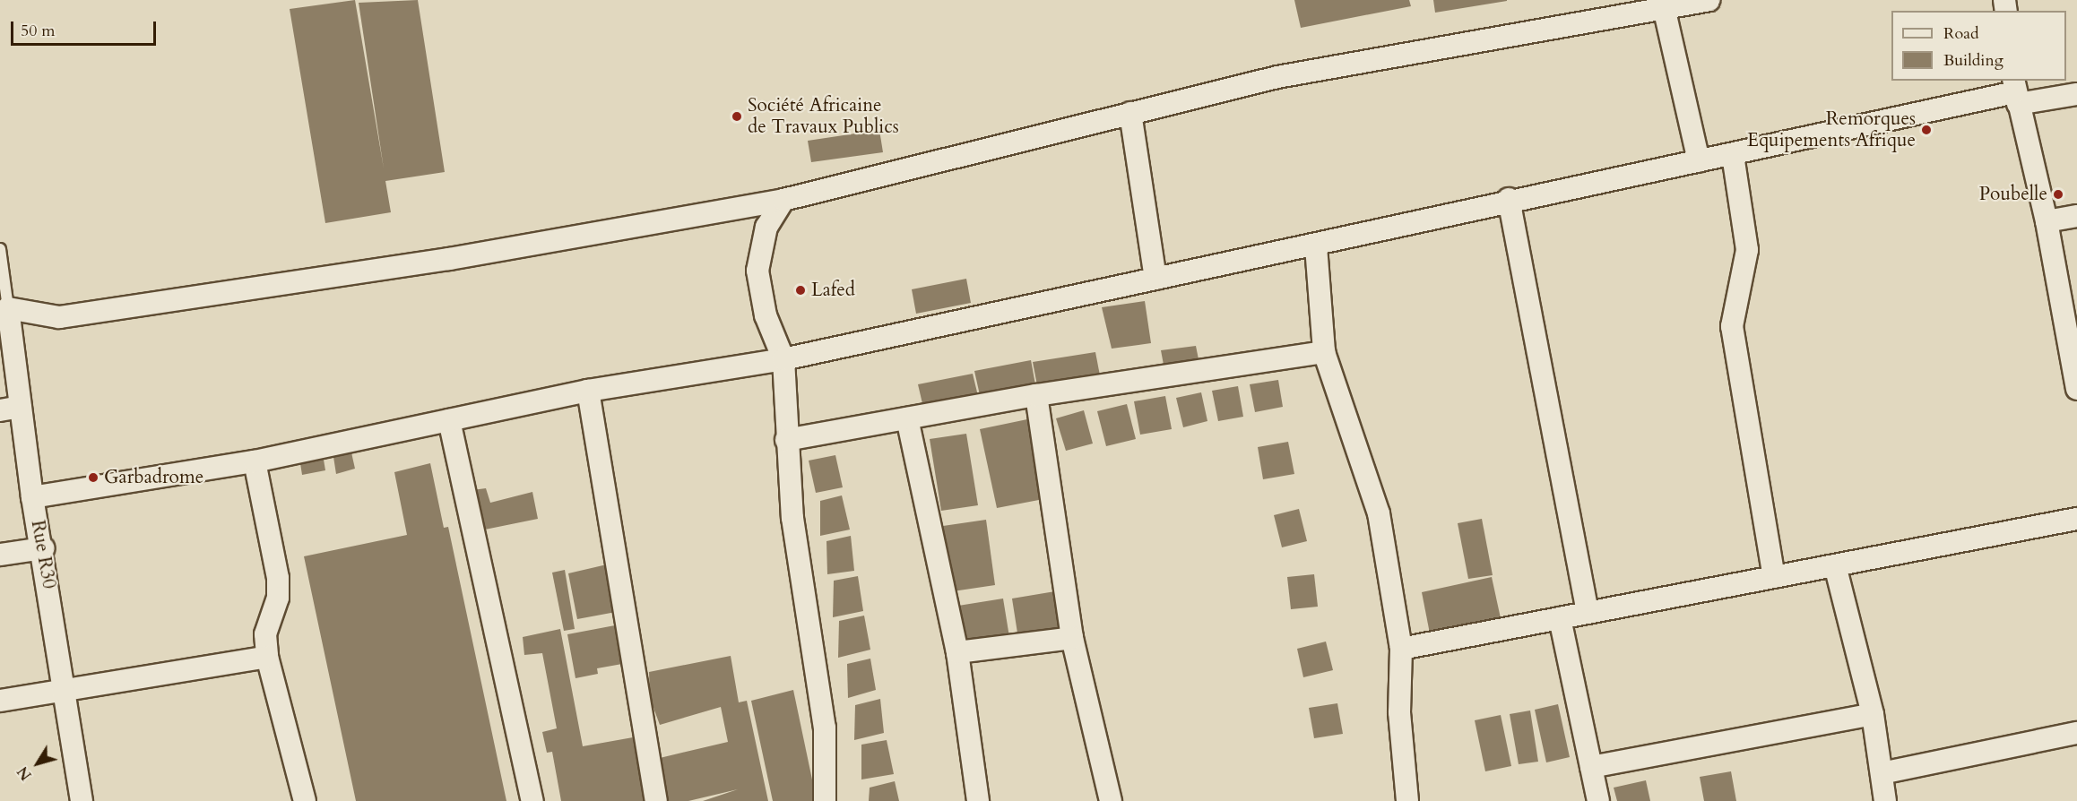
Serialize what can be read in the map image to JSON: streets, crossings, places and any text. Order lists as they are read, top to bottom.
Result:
{
  "streets": {
    "street": ["Rue R30"]
  },
  "places": [
    "Société Africaine de Travaux Publics",
    "Remorques Equipements Afrique",
    "Poubelle",
    "Lafed",
    "Garbadrome"
  ],
  "legend": ["Road", "Building"],
  "scale_bar": "50 m",
  "north": "bottom left"
}
